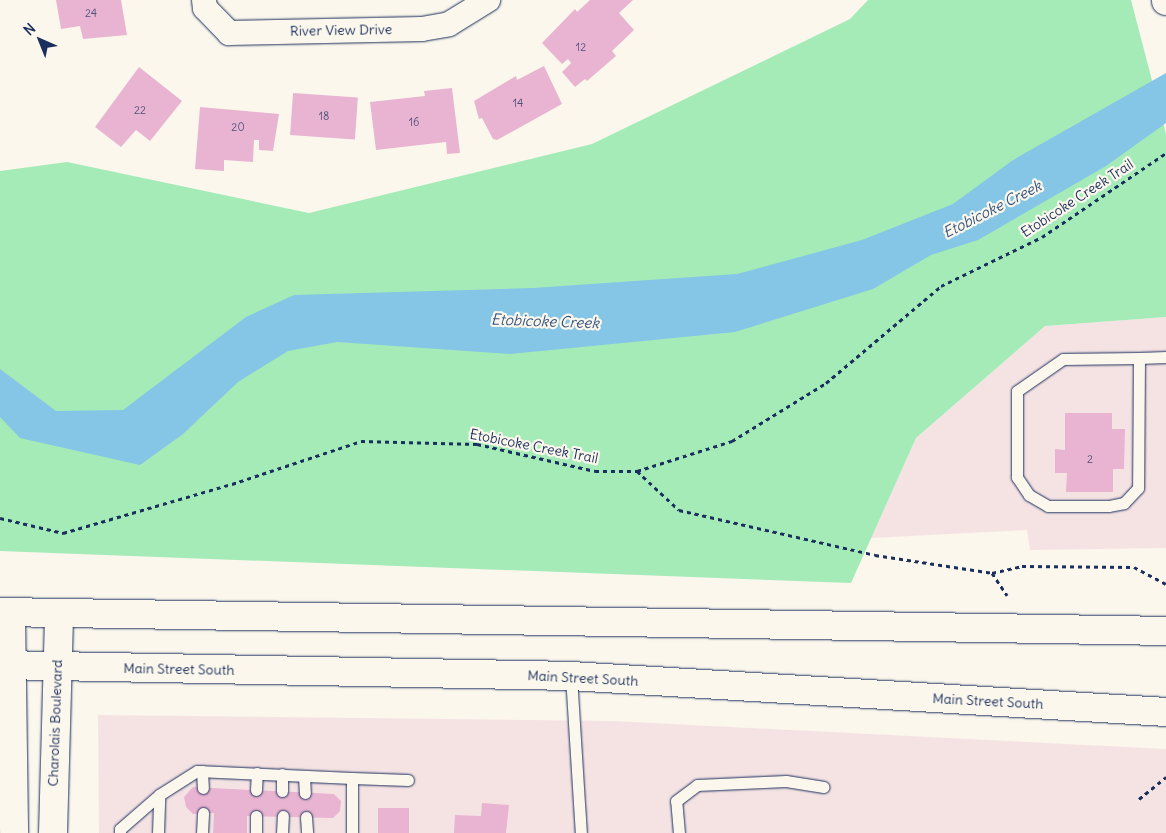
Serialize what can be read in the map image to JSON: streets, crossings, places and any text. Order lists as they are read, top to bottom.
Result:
{
  "streets": {
    "main road": ["Main Street South", "Charolais Boulevard"],
    "street": ["River View Drive"],
    "path": ["Etobicoke Creek Trail"]
  },
  "crossings": [
    ["Main Street South", "Charolais Boulevard"]
  ],
  "water": ["Etobicoke Creek"],
  "house_numbers": [
    "24",
    "12",
    "14",
    "22",
    "18",
    "16",
    "20",
    "2"
  ],
  "north": "top left"
}
